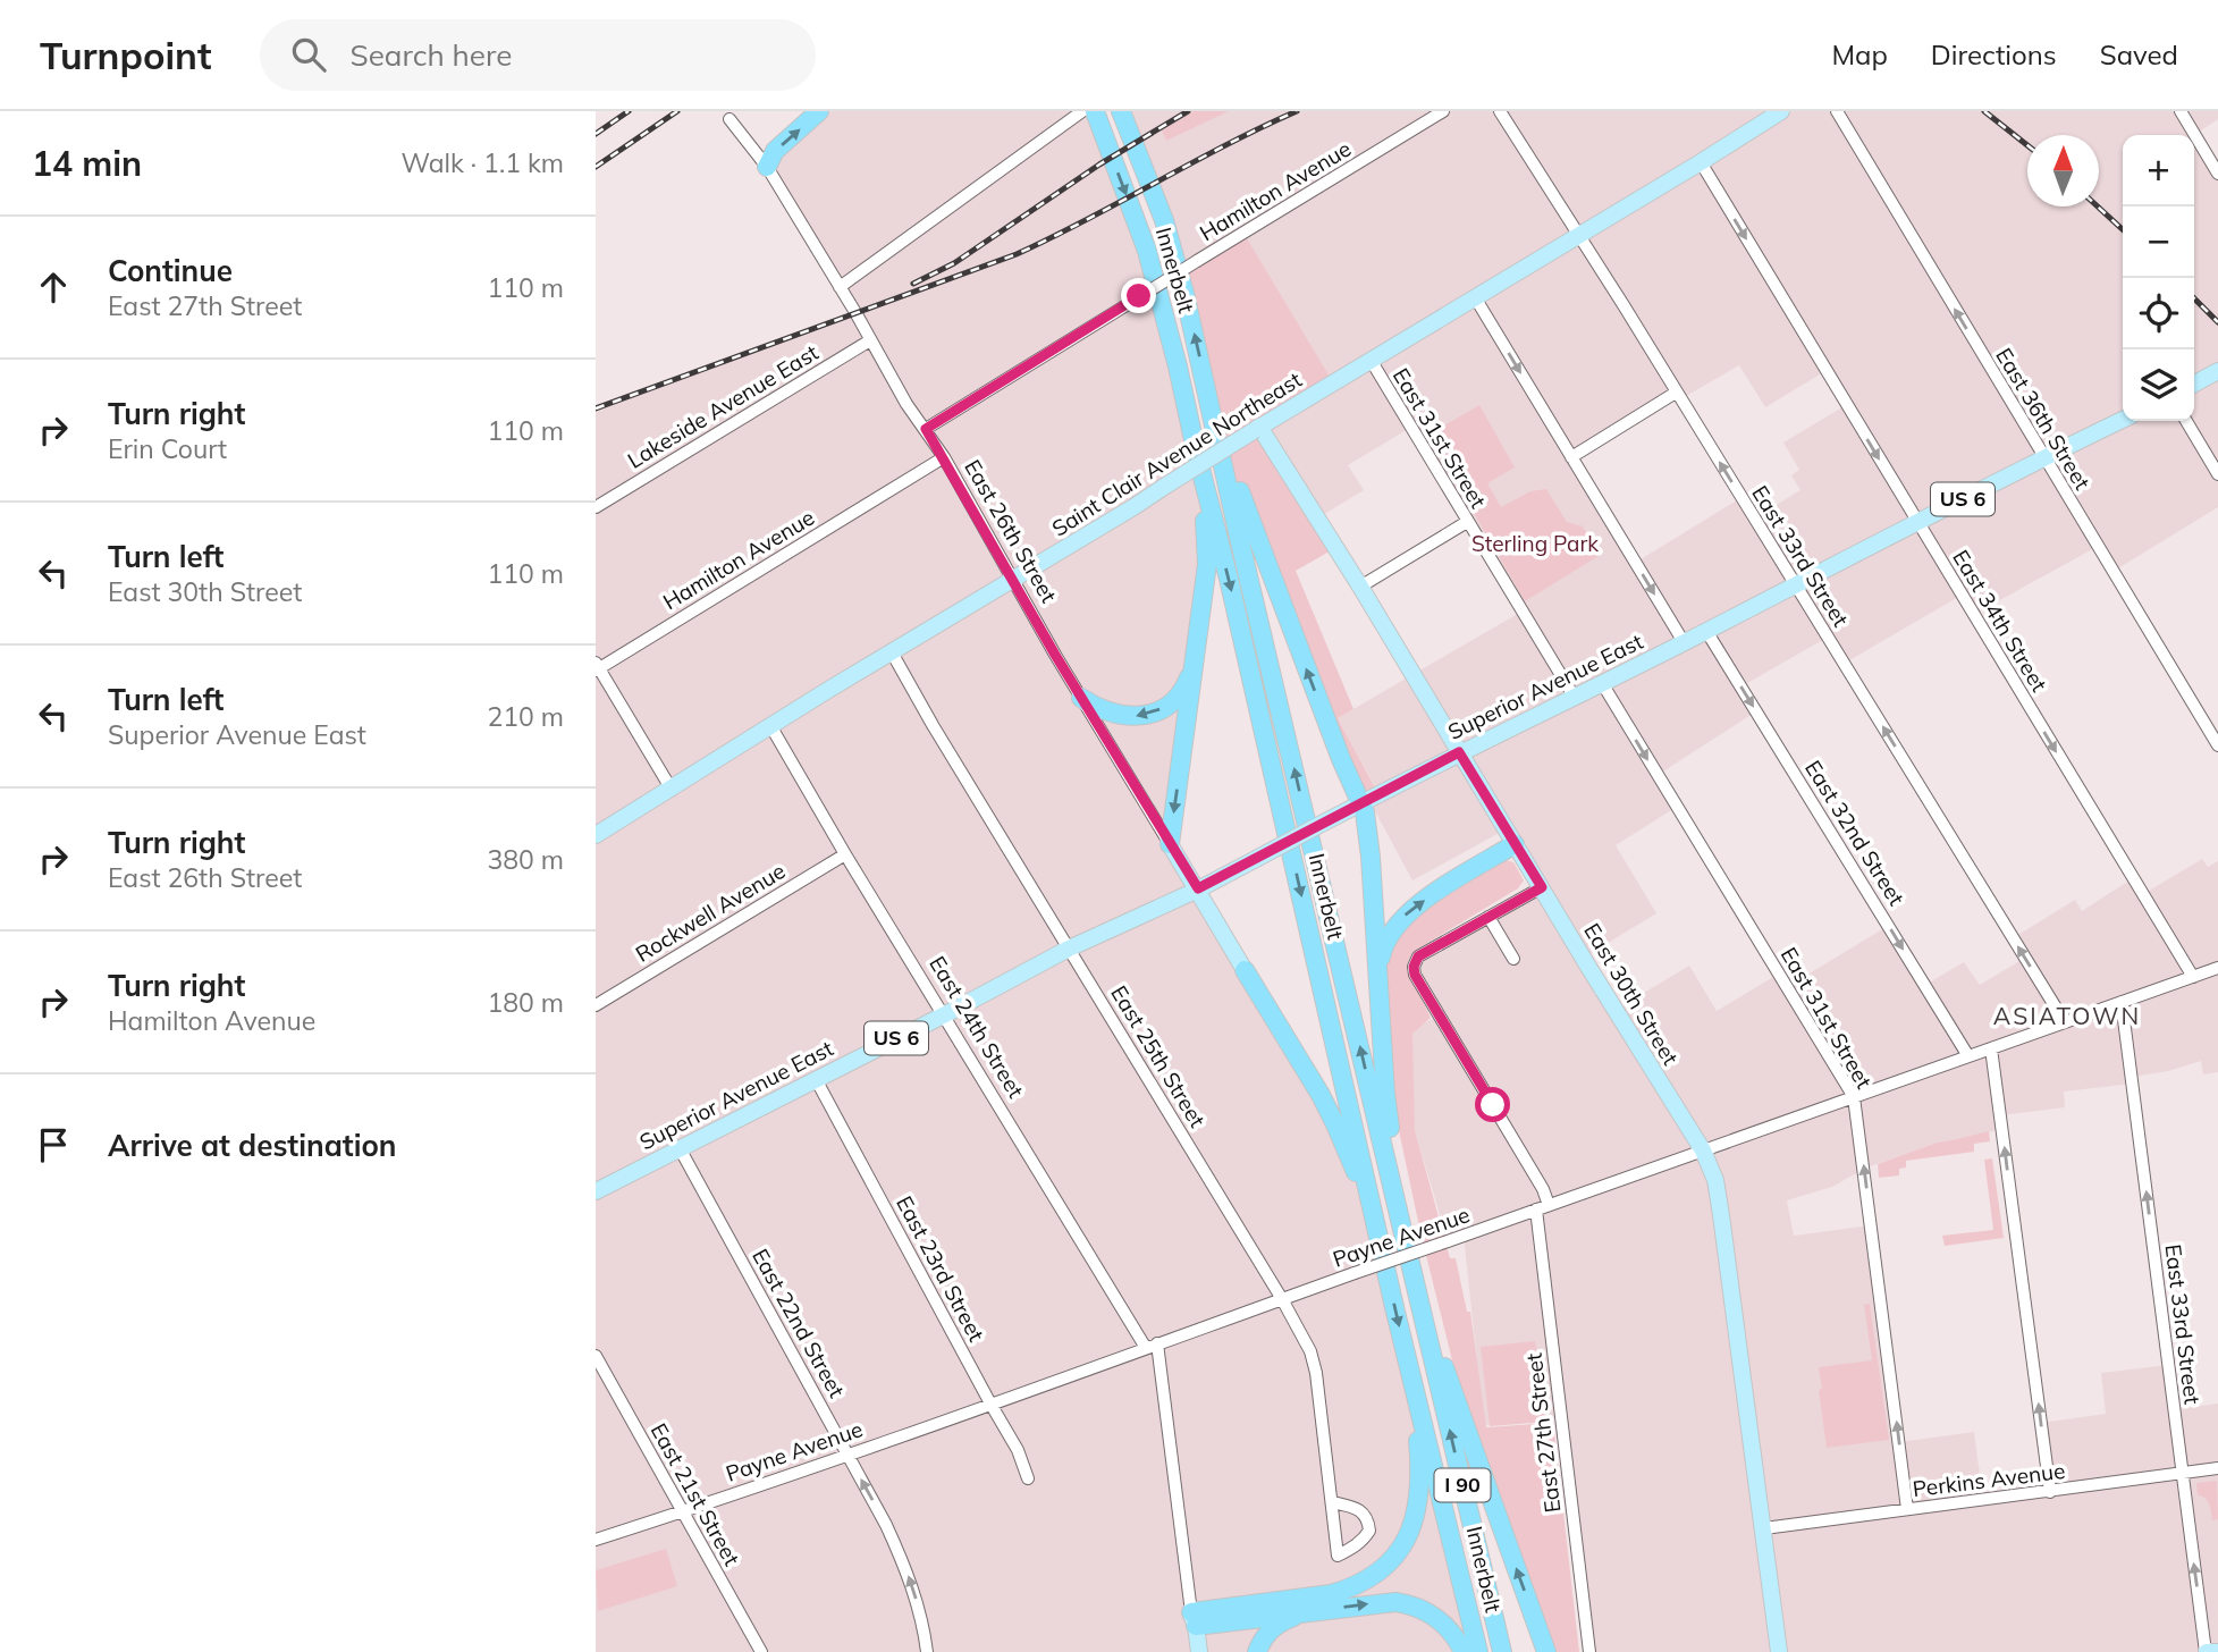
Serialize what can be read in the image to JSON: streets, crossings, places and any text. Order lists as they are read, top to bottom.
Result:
{
  "streets": {
    "highway": ["Innerbelt", "I 90"],
    "main road": [
      "Saint Clair Avenue Northeast",
      "US 6",
      "East 26th Street",
      "Superior Avenue East",
      "East 30th Street",
      "East 24th Street"
    ],
    "street": [
      "Hamilton Avenue",
      "Lakeside Avenue East",
      "East 36th Street",
      "East 31st Street",
      "East 33rd Street",
      "East 34th Street",
      "East 32nd Street",
      "Rockwell Avenue",
      "East 25th Street",
      "Payne Avenue",
      "East 23rd Street",
      "East 22nd Street",
      "East 27th Street",
      "Perkins Avenue",
      "East 21st Street"
    ]
  },
  "crossings": [
    ["Hamilton Avenue", "East 26th Street"],
    ["Lakeside Avenue East", "East 26th Street"],
    ["East 36th Street", "Superior Avenue East"],
    ["East 31st Street", "Saint Clair Avenue Northeast"],
    ["East 31st Street", "Superior Avenue East"],
    ["East 31st Street", "Payne Avenue"],
    ["East 31st Street", "Perkins Avenue"],
    ["Saint Clair Avenue Northeast", "East 26th Street"],
    ["Saint Clair Avenue Northeast", "East 33rd Street"],
    ["Saint Clair Avenue Northeast", "East 34th Street"],
    ["Saint Clair Avenue Northeast", "East 30th Street"],
    ["Saint Clair Avenue Northeast", "East 24th Street"],
    ["Saint Clair Avenue Northeast", "East 25th Street"],
    ["East 26th Street", "Superior Avenue East"],
    ["East 33rd Street", "Superior Avenue East"],
    ["East 33rd Street", "Payne Avenue"],
    ["East 33rd Street", "Perkins Avenue"],
    ["East 34th Street", "Superior Avenue East"],
    ["East 34th Street", "Payne Avenue"],
    ["Superior Avenue East", "East 32nd Street"],
    ["Superior Avenue East", "East 30th Street"],
    ["Superior Avenue East", "East 24th Street"],
    ["Superior Avenue East", "East 25th Street"],
    ["Superior Avenue East", "East 23rd Street"],
    ["Superior Avenue East", "East 22nd Street"],
    ["East 32nd Street", "Payne Avenue"],
    ["Rockwell Avenue", "East 24th Street"],
    ["East 30th Street", "Payne Avenue"],
    ["East 30th Street", "Perkins Avenue"],
    ["East 24th Street", "Payne Avenue"],
    ["East 25th Street", "Payne Avenue"],
    ["Payne Avenue", "East 23rd Street"],
    ["Payne Avenue", "East 22nd Street"],
    ["Payne Avenue", "East 27th Street"],
    ["Payne Avenue", "East 21st Street"]
  ],
  "one_way": [
    "East 36th Street",
    "East 33rd Street",
    "East 34th Street",
    "East 32nd Street",
    "East 22nd Street"
  ],
  "districts": ["ASIATOWN"],
  "parks": ["Sterling Park"],
  "north": "top",
  "page": {
    "header": "Turnpoint",
    "search": "Search here",
    "nav": ["Map", "Directions", "Saved"],
    "heading": ["14 min", "Walk · 1.1 km"],
    "map_buttons": ["+", "−"],
    "list": [
      ["Continue", "East 27th Street", "110 m"],
      ["Turn right", "Erin Court", "110 m"],
      ["Turn left", "East 30th Street", "110 m"],
      ["Turn left", "Superior Avenue East", "210 m"],
      ["Turn right", "East 26th Street", "380 m"],
      ["Turn right", "Hamilton Avenue", "180 m"],
      "Arrive at destination"
    ]
  }
}
